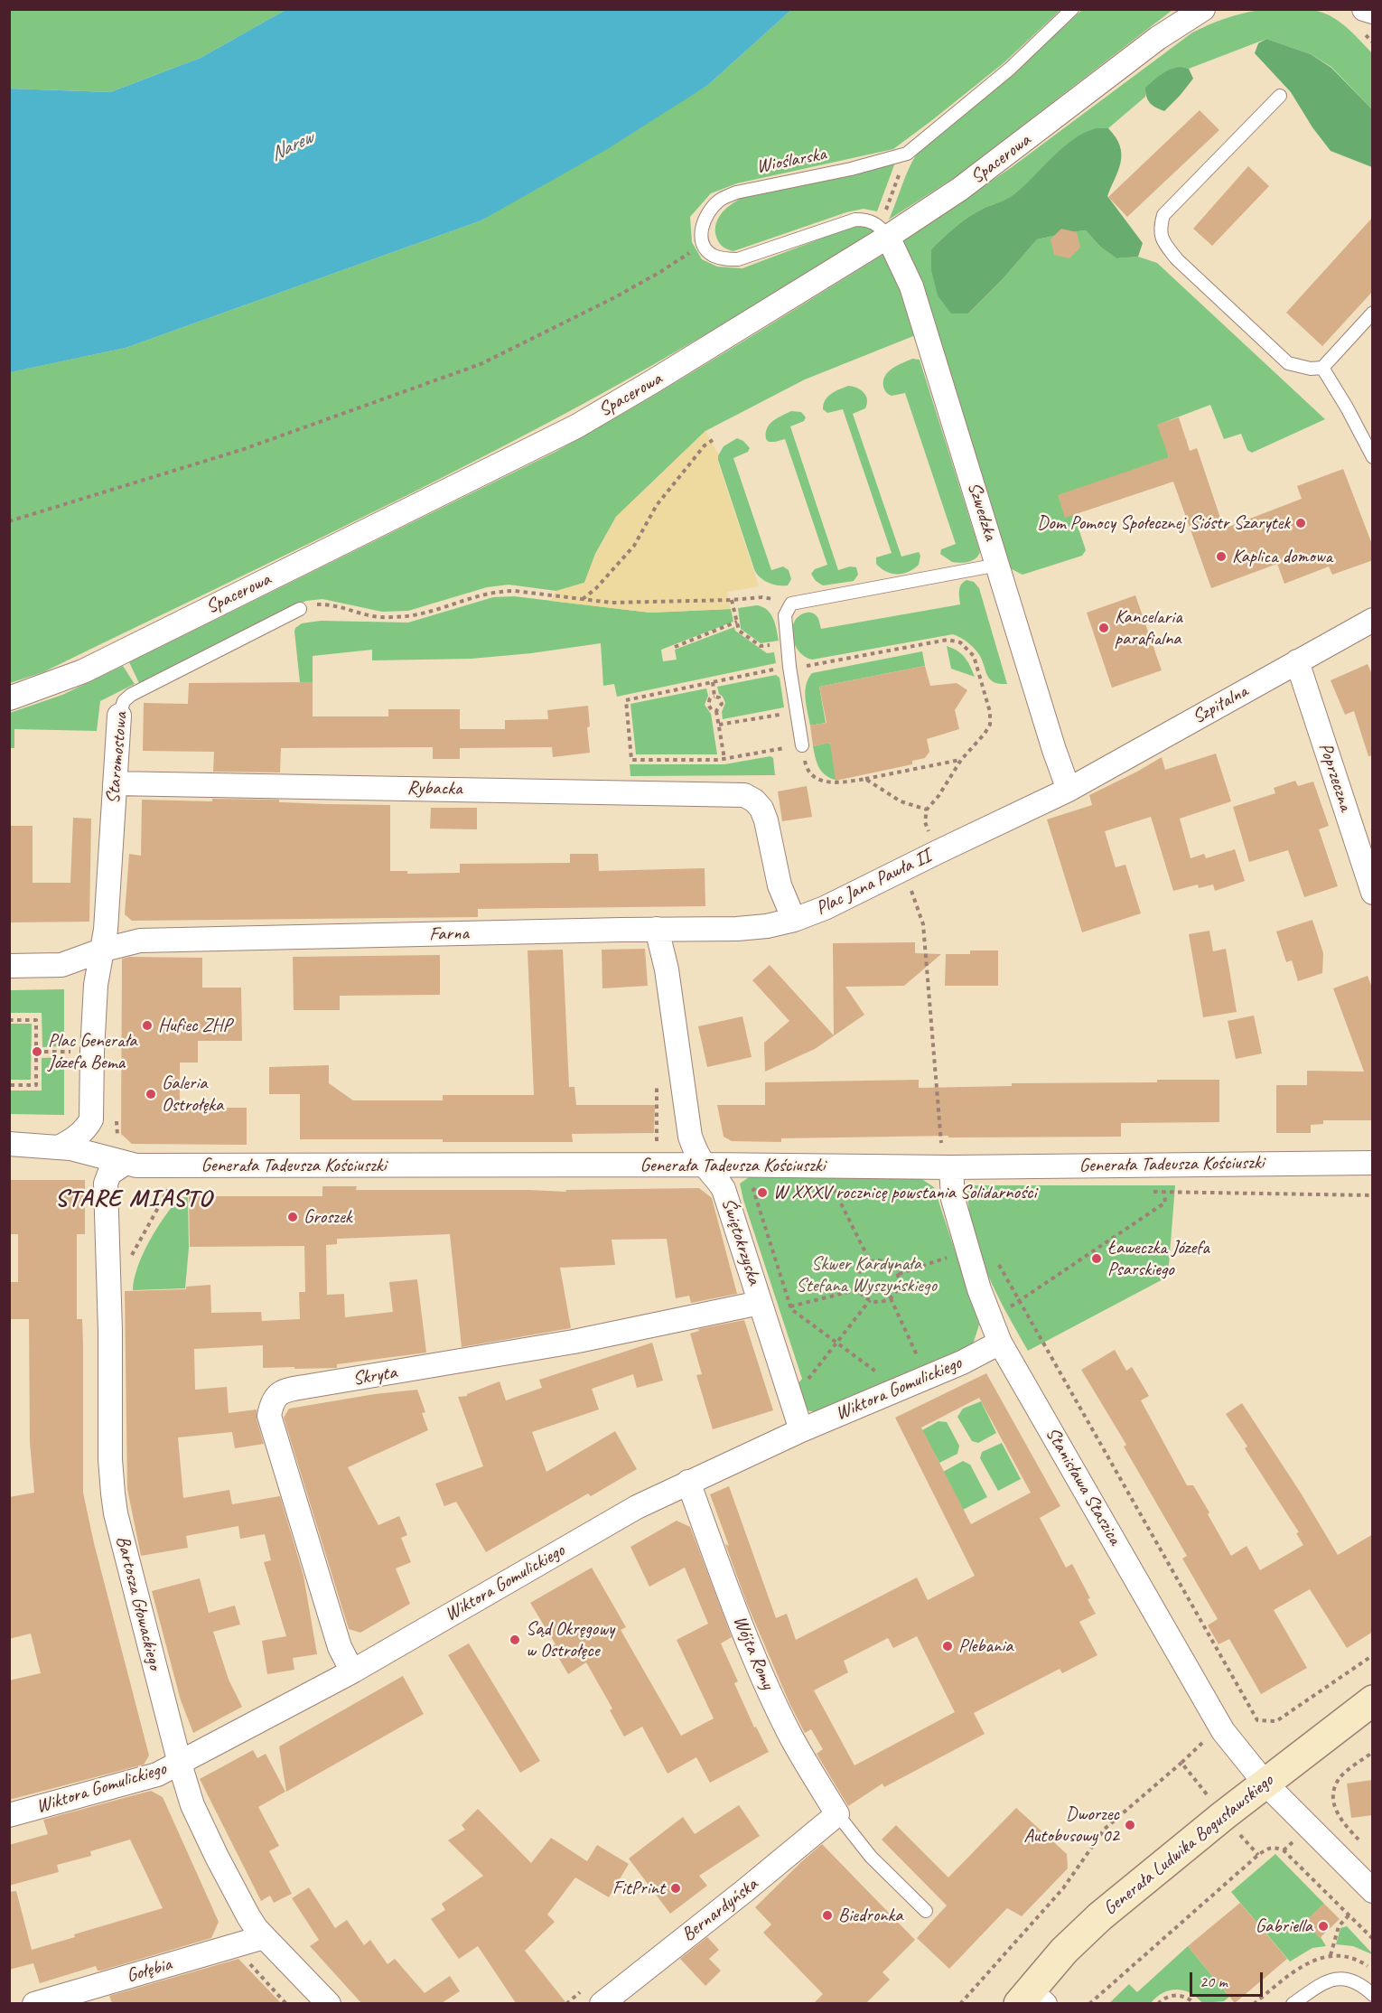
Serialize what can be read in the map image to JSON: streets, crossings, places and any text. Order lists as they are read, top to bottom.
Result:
{
  "streets": {
    "street": [
      "Spacerowa",
      "Szwedzka",
      "Szpitalna",
      "Staromostowa",
      "Poprzeczna",
      "Rybacka",
      "Plac Jana Pawła II",
      "Farna",
      "Generała Tadeusza Kościuszki",
      "Świętokrzyska",
      "Skryta",
      "Wiktora Gomulickiego",
      "Stanisława Staszica",
      "Bartosza Głowackiego",
      "Wójta Romy",
      "Generała Ludwika Bogusławskiego",
      "Bernardyńska",
      "Gołębia"
    ],
    "lane": ["Wioślarska"]
  },
  "crossings": [
    ["Spacerowa", "Szwedzka"],
    ["Szwedzka", "Szpitalna"],
    ["Szwedzka", "Plac Jana Pawła II"],
    ["Szpitalna", "Poprzeczna"],
    ["Szpitalna", "Plac Jana Pawła II"],
    ["Staromostowa", "Rybacka"],
    ["Staromostowa", "Farna"],
    ["Rybacka", "Plac Jana Pawła II"],
    ["Plac Jana Pawła II", "Farna"],
    ["Farna", "Świętokrzyska"],
    ["Generała Tadeusza Kościuszki", "Świętokrzyska"],
    ["Generała Tadeusza Kościuszki", "Stanisława Staszica"],
    ["Generała Tadeusza Kościuszki", "Bartosza Głowackiego"],
    ["Świętokrzyska", "Skryta"],
    ["Świętokrzyska", "Wiktora Gomulickiego"],
    ["Skryta", "Wiktora Gomulickiego"],
    ["Wiktora Gomulickiego", "Stanisława Staszica"],
    ["Wiktora Gomulickiego", "Bartosza Głowackiego"],
    ["Wiktora Gomulickiego", "Wójta Romy"],
    ["Stanisława Staszica", "Generała Ludwika Bogusławskiego"],
    ["Bartosza Głowackiego", "Gołębia"],
    ["Wójta Romy", "Bernardyńska"]
  ],
  "districts": ["STARE MIASTO"],
  "water": ["Narew"],
  "parks": ["Skwer Kardynała Stefana Wyszyńskiego"],
  "places": [
    "Dom Pomocy Społecznej Sióstr Szarytek",
    "Kaplica domowa",
    "Kancelaria parafialna",
    "Hufiec ZHP",
    "Plac Generała Józefa Bema",
    "Galeria Ostrołęka",
    "W XXXV rocznicę powstania Solidarności",
    "Groszek",
    "Ławeczka Józefa Psarskiego",
    "Sąd Okręgowy w Ostrołęce",
    "Plebania",
    "Dworzec Autobusowy 02",
    "FitPrint",
    "Biedronka",
    "Gabriella"
  ],
  "scale_bar": "20 m"
}
